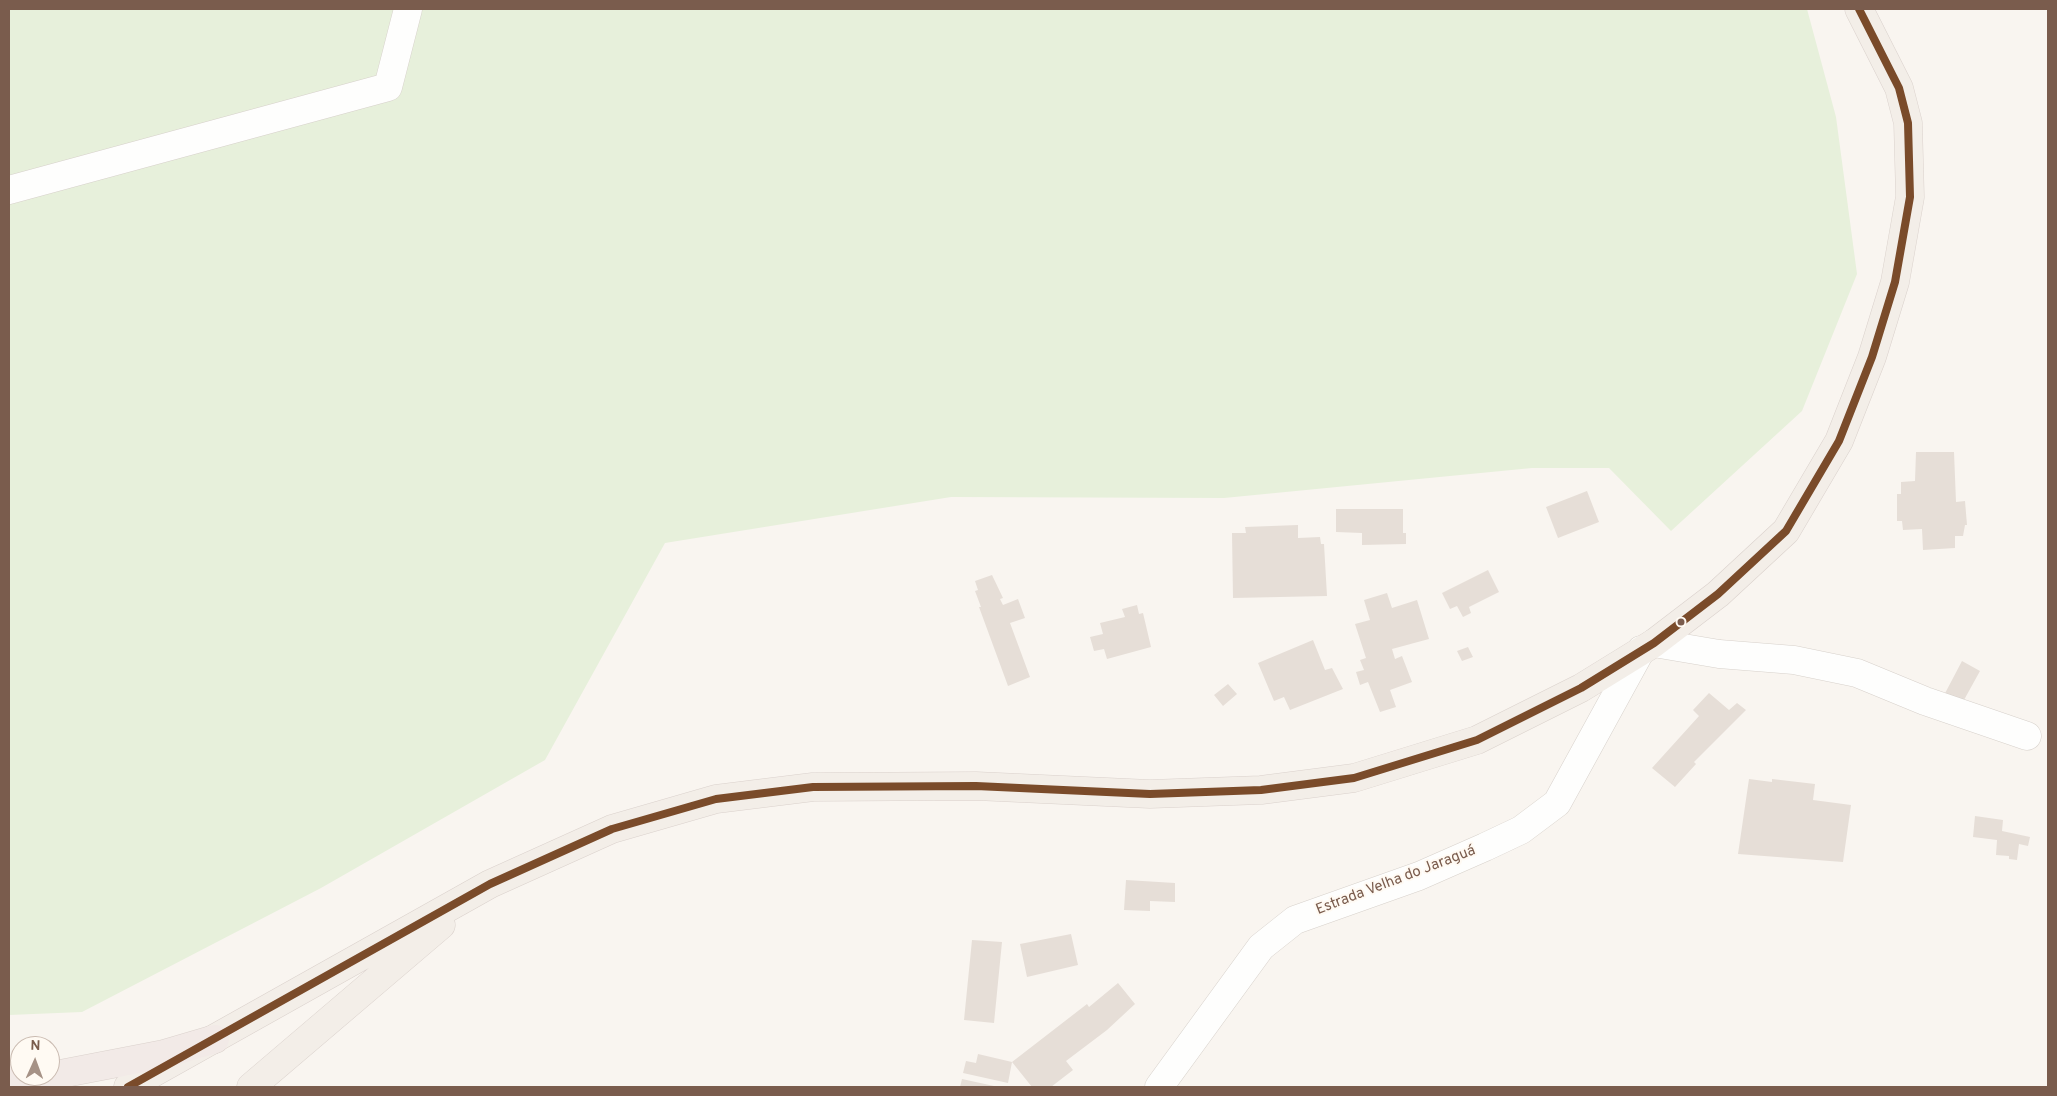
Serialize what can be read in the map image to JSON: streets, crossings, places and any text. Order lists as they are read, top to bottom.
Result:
{
  "streets": {
    "street": ["Estrada Velha do Jaraguá"]
  },
  "north": "top"
}
